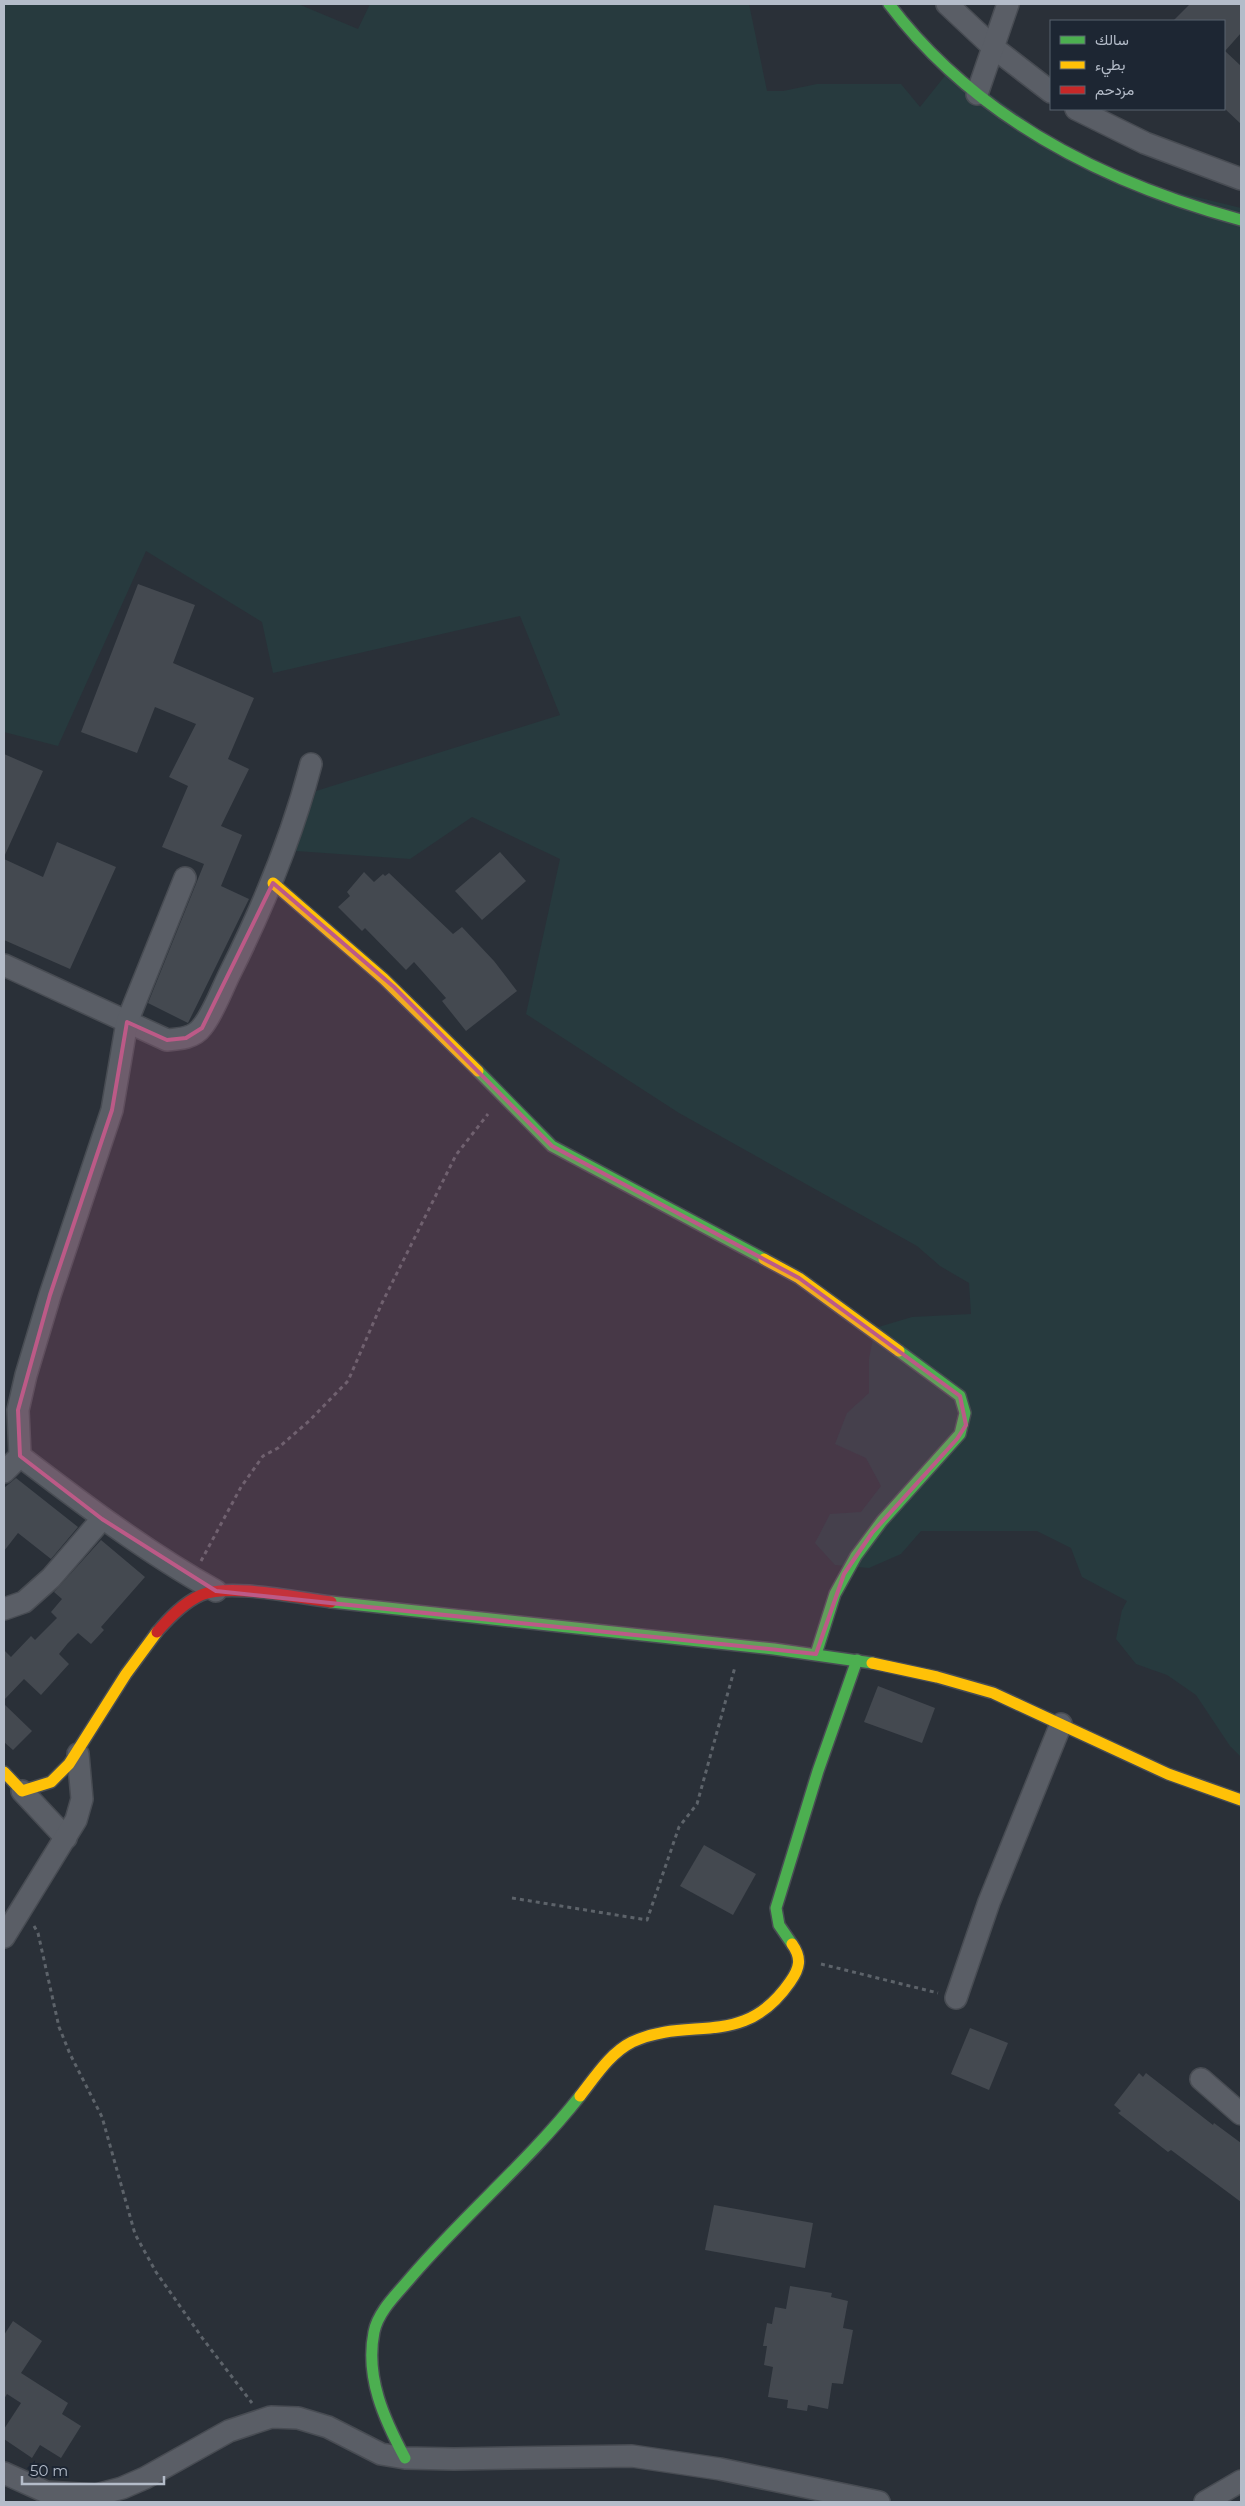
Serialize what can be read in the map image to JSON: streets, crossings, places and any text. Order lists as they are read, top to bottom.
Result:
{
  "legend": ["سالك", "بطيء", "مزدحم"],
  "scale_bar": "50 m"
}
